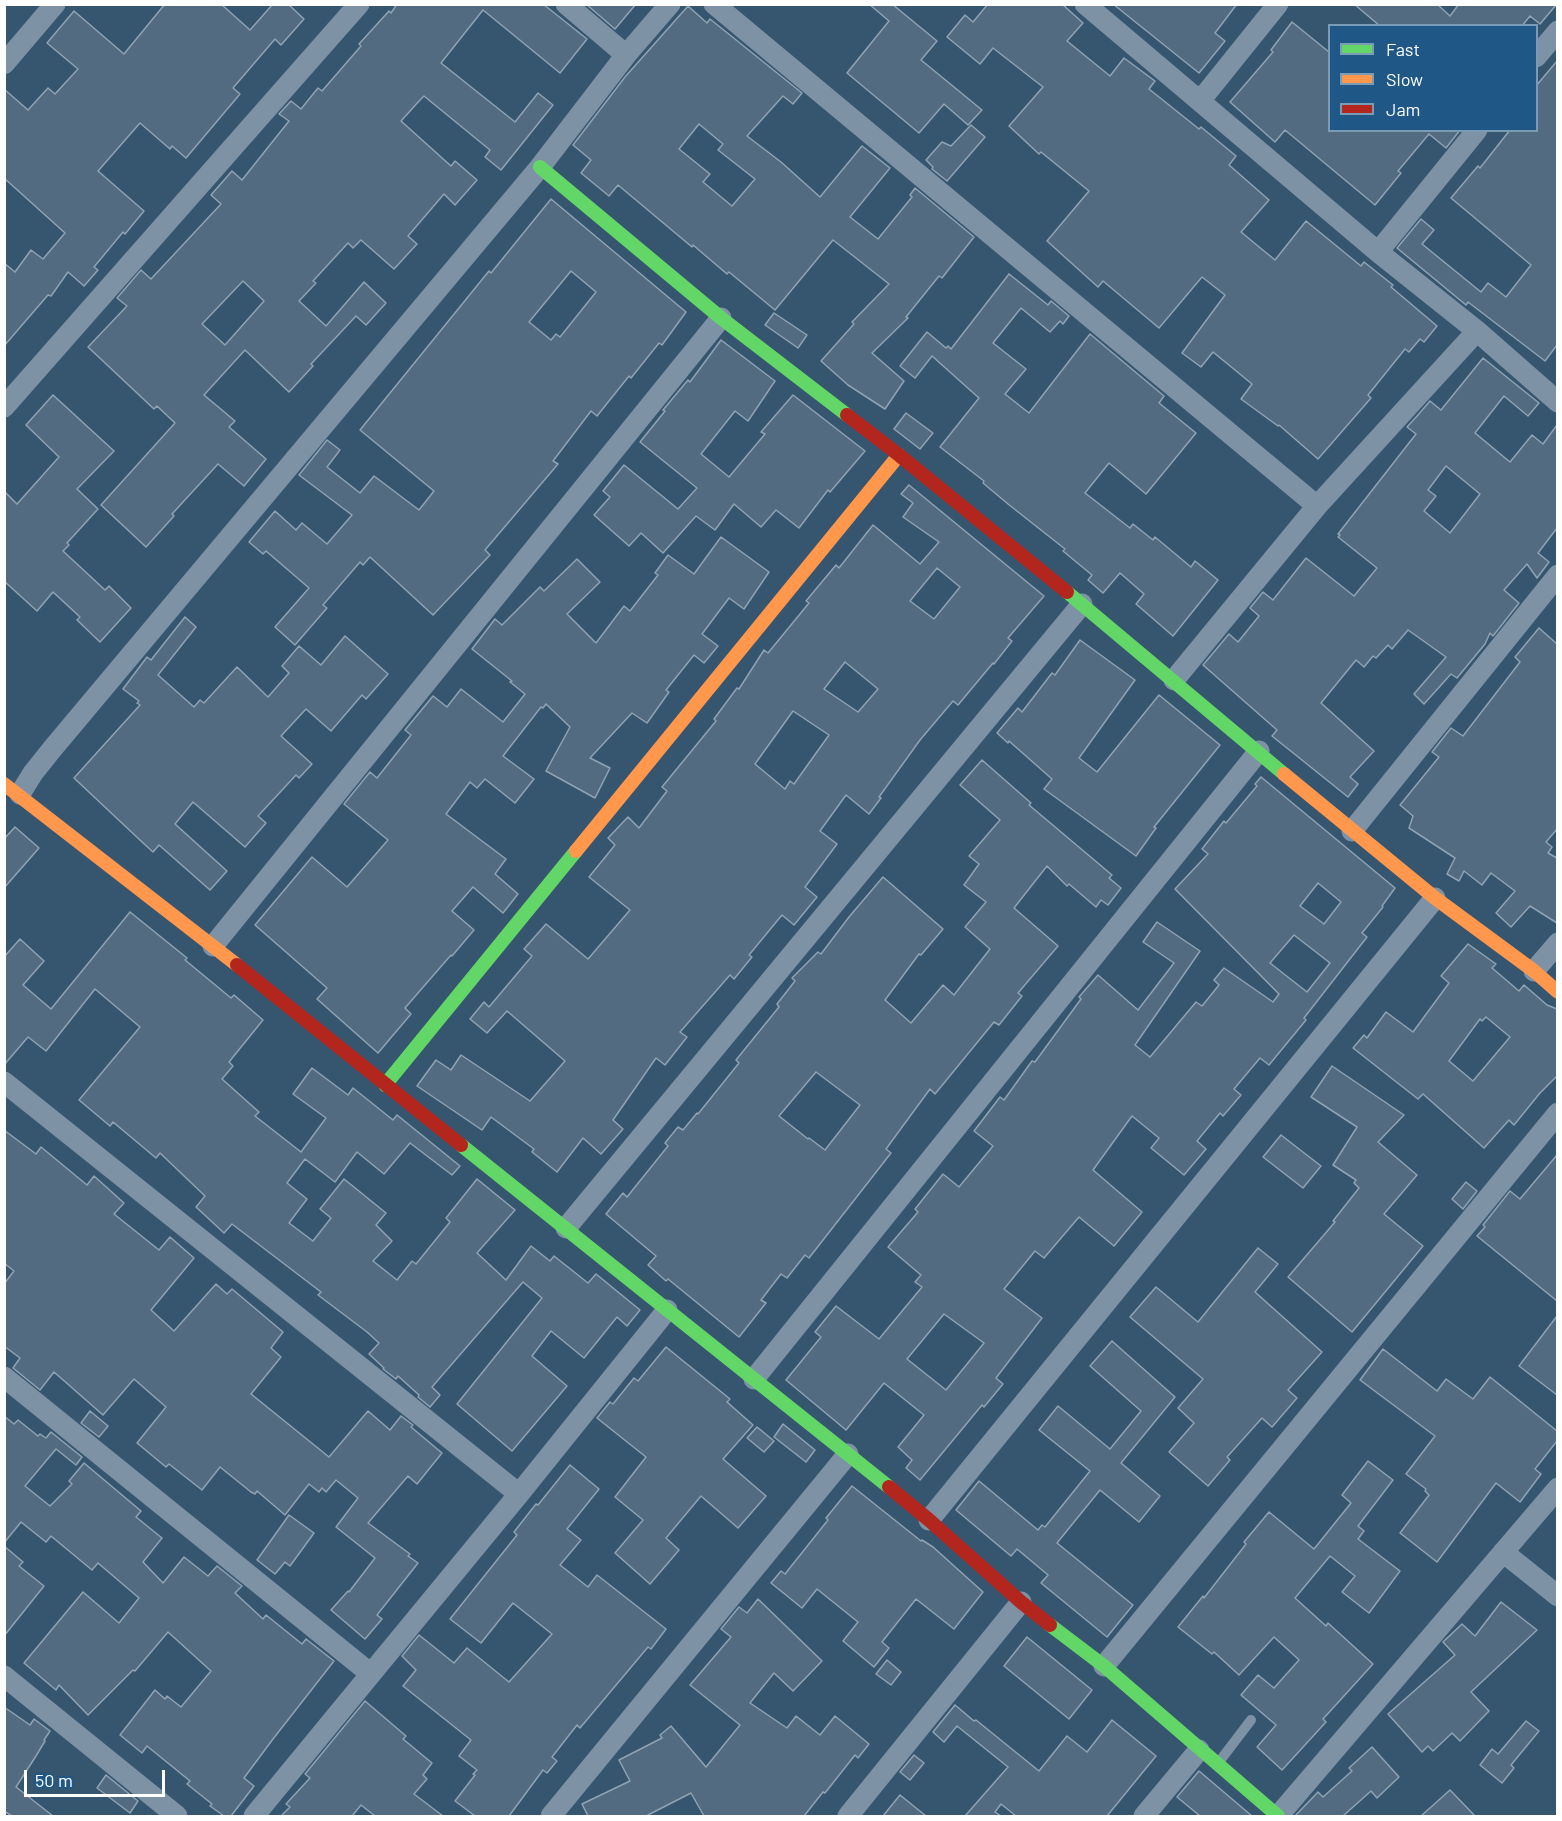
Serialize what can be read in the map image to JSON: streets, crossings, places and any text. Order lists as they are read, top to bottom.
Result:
{
  "legend": ["Fast", "Slow", "Jam"],
  "scale_bar": "50 m"
}
